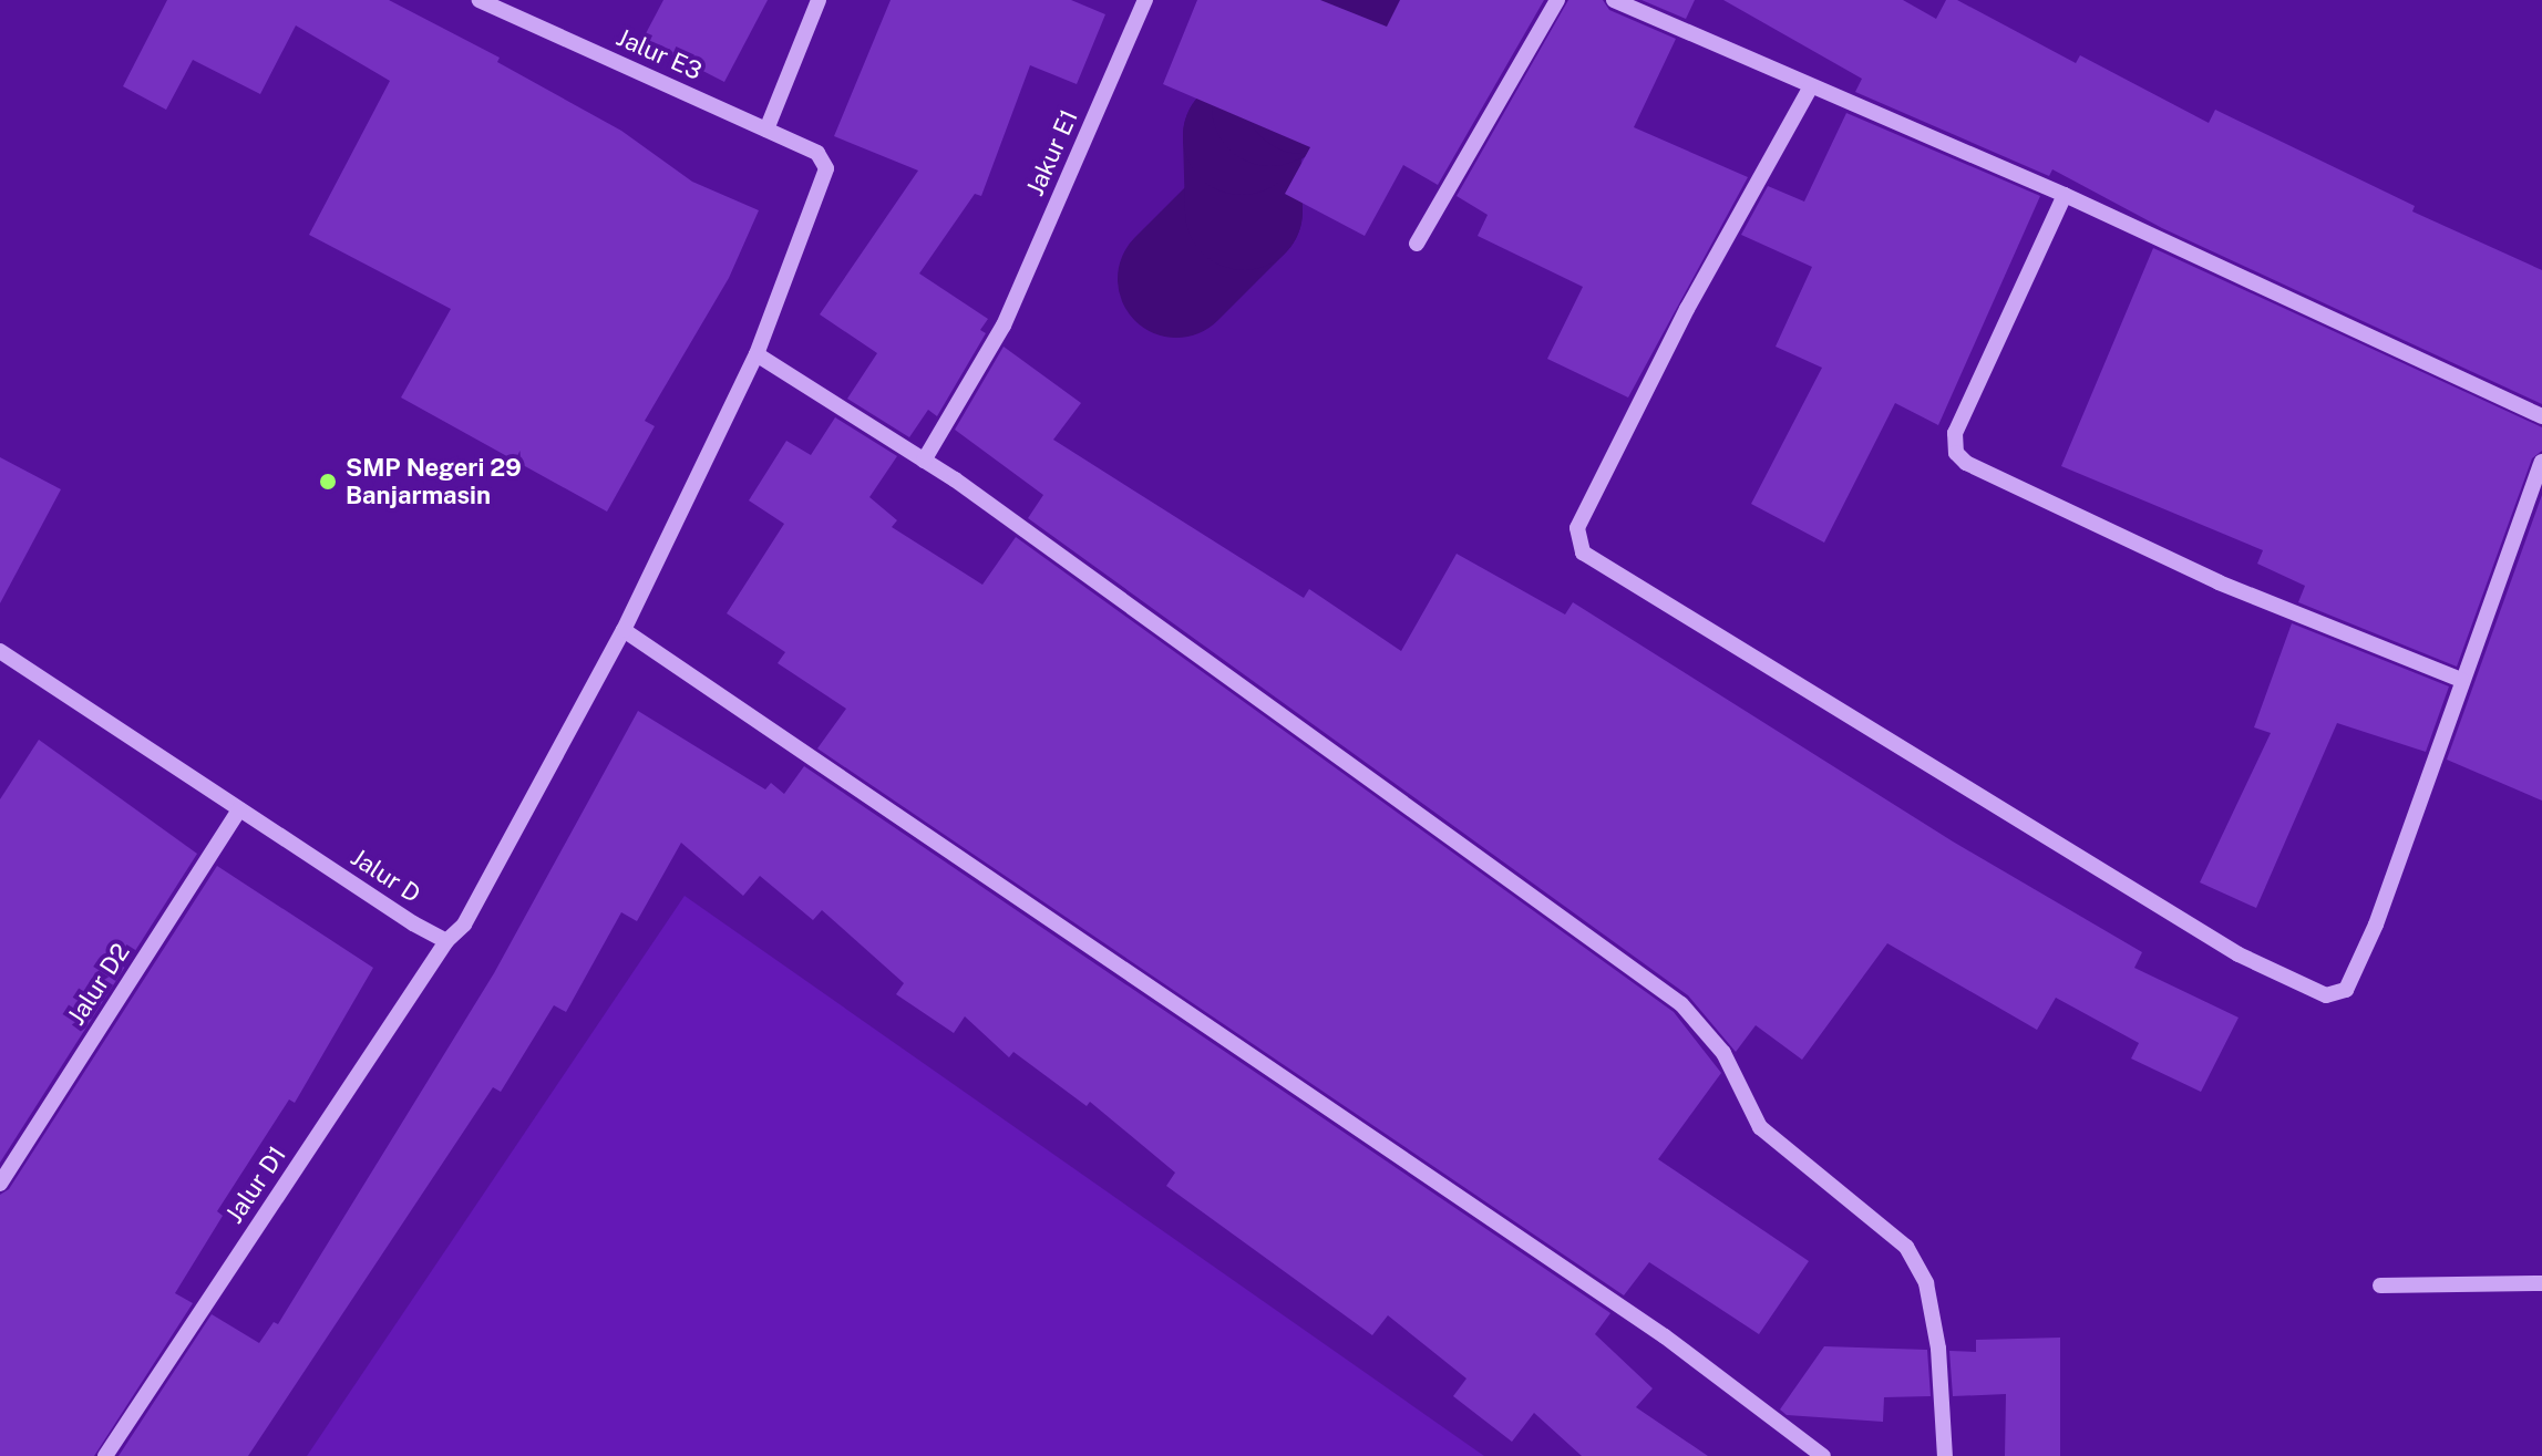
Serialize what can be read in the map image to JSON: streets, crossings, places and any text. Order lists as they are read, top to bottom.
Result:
{
  "streets": {
    "street": [
      "Jalur E3",
      "Jakur E1",
      "Jalur D",
      "Jalur D2",
      "Jalur D1"
    ]
  },
  "crossings": [
    ["Jalur D", "Jalur D2"],
    ["Jalur D", "Jalur D1"]
  ],
  "places": ["SMP Negeri 29 Banjarmasin"]
}
